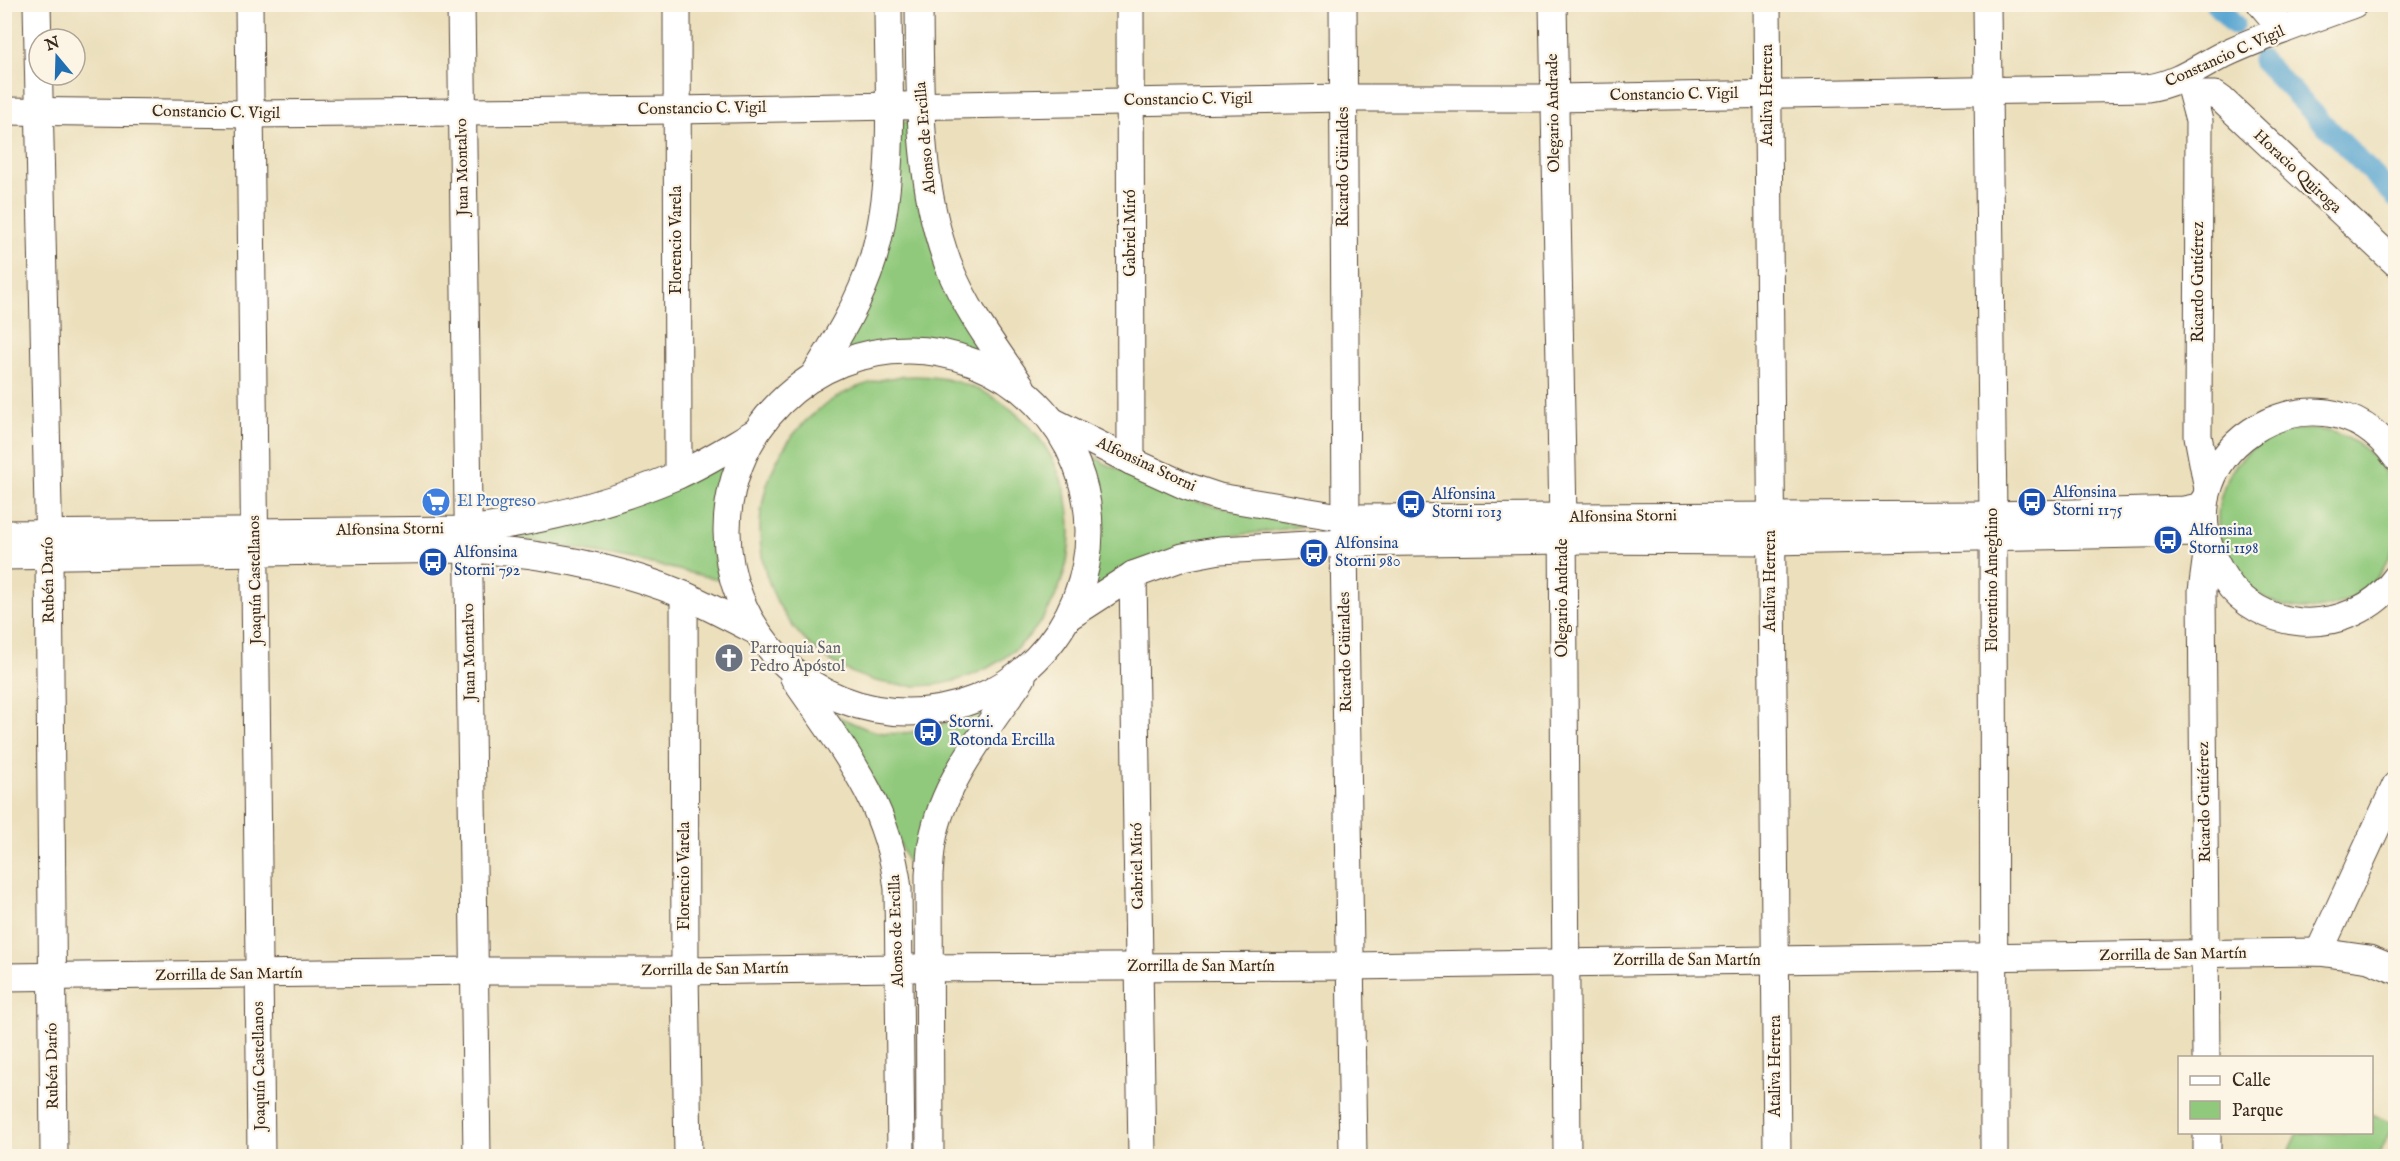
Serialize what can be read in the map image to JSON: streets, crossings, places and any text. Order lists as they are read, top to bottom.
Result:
{
  "streets": {
    "street": [
      "Constancio C. Vigil",
      "Ataliva Herrera",
      "Olegario Andrade",
      "Alonso de Ercilla",
      "Juan Montalvo",
      "Ricardo Güiraldes",
      "Horacio Quiroga",
      "Gabriel Miró",
      "Florencio Varela",
      "Ricardo Gutiérrez",
      "Alfonsina Storni",
      "Rubén Darío",
      "Joaquín Castellanos",
      "Florentino Ameghino",
      "Zorrilla de San Martín"
    ]
  },
  "crossings": [
    ["Constancio C. Vigil", "Ataliva Herrera"],
    ["Constancio C. Vigil", "Olegario Andrade"],
    ["Constancio C. Vigil", "Alonso de Ercilla"],
    ["Constancio C. Vigil", "Juan Montalvo"],
    ["Constancio C. Vigil", "Ricardo Güiraldes"],
    ["Constancio C. Vigil", "Horacio Quiroga"],
    ["Constancio C. Vigil", "Gabriel Miró"],
    ["Constancio C. Vigil", "Florencio Varela"],
    ["Constancio C. Vigil", "Ricardo Gutiérrez"],
    ["Constancio C. Vigil", "Rubén Darío"],
    ["Constancio C. Vigil", "Joaquín Castellanos"],
    ["Constancio C. Vigil", "Florentino Ameghino"],
    ["Ataliva Herrera", "Alfonsina Storni"],
    ["Ataliva Herrera", "Zorrilla de San Martín"],
    ["Olegario Andrade", "Alfonsina Storni"],
    ["Olegario Andrade", "Zorrilla de San Martín"],
    ["Alonso de Ercilla", "Zorrilla de San Martín"],
    ["Juan Montalvo", "Alfonsina Storni"],
    ["Juan Montalvo", "Zorrilla de San Martín"],
    ["Ricardo Güiraldes", "Alfonsina Storni"],
    ["Ricardo Güiraldes", "Zorrilla de San Martín"],
    ["Horacio Quiroga", "Ricardo Gutiérrez"],
    ["Gabriel Miró", "Alfonsina Storni"],
    ["Gabriel Miró", "Zorrilla de San Martín"],
    ["Florencio Varela", "Alfonsina Storni"],
    ["Florencio Varela", "Zorrilla de San Martín"],
    ["Ricardo Gutiérrez", "Alfonsina Storni"],
    ["Ricardo Gutiérrez", "Zorrilla de San Martín"],
    ["Alfonsina Storni", "Rubén Darío"],
    ["Alfonsina Storni", "Joaquín Castellanos"],
    ["Alfonsina Storni", "Florentino Ameghino"],
    ["Rubén Darío", "Zorrilla de San Martín"],
    ["Joaquín Castellanos", "Zorrilla de San Martín"],
    ["Florentino Ameghino", "Zorrilla de San Martín"]
  ],
  "places": {
    "supermarket": ["El Progreso"],
    "bus stop": [
      "Alfonsina Storni 1175",
      "Alfonsina Storni 1013",
      "Alfonsina Storni 1198",
      "Alfonsina Storni 980",
      "Alfonsina Storni 792",
      "Storni. Rotonda Ercilla"
    ],
    "church": ["Parroquia San Pedro Apóstol"]
  },
  "legend": ["Calle", "Parque"],
  "north": "top"
}
